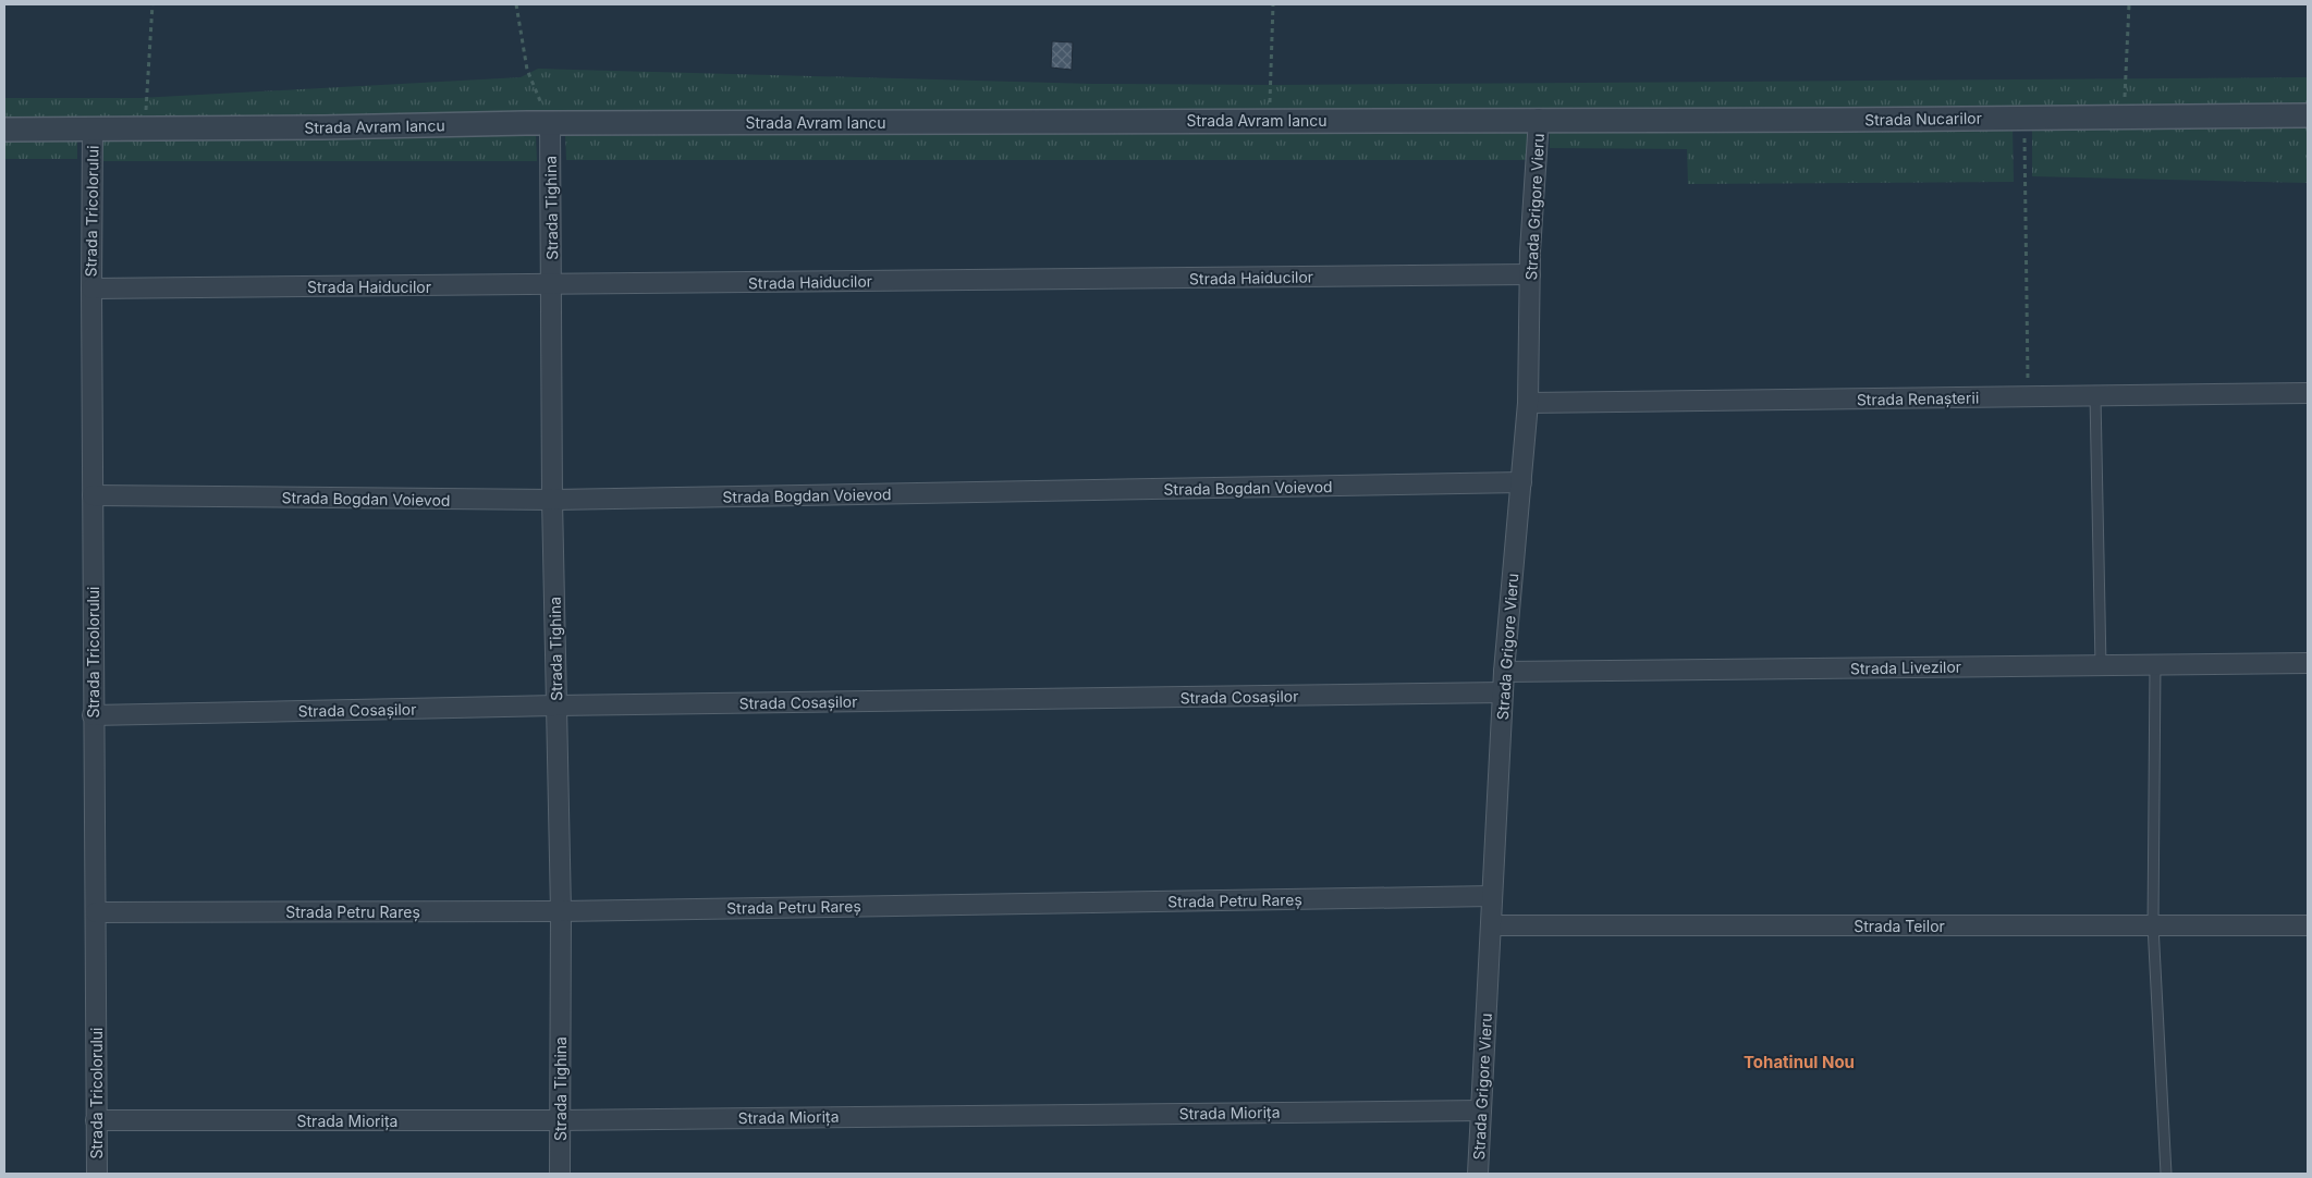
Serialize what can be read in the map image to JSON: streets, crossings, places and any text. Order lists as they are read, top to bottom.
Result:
{
  "streets": {
    "street": [
      "Strada Nucarilor",
      "Strada Avram Iancu",
      "Strada Grigore Vieru",
      "Strada Tighina",
      "Strada Tricolorului",
      "Strada Haiducilor",
      "Strada Renașterii",
      "Strada Bogdan Voievod",
      "Strada Livezilor",
      "Strada Cosașilor",
      "Strada Petru Rareș",
      "Strada Teilor",
      "Strada Miorița"
    ]
  },
  "crossings": [
    ["Strada Nucarilor", "Strada Avram Iancu"],
    ["Strada Nucarilor", "Strada Grigore Vieru"],
    ["Strada Avram Iancu", "Strada Grigore Vieru"],
    ["Strada Avram Iancu", "Strada Tighina"],
    ["Strada Avram Iancu", "Strada Tricolorului"],
    ["Strada Grigore Vieru", "Strada Haiducilor"],
    ["Strada Grigore Vieru", "Strada Renașterii"],
    ["Strada Grigore Vieru", "Strada Bogdan Voievod"],
    ["Strada Grigore Vieru", "Strada Livezilor"],
    ["Strada Grigore Vieru", "Strada Cosașilor"],
    ["Strada Grigore Vieru", "Strada Petru Rareș"],
    ["Strada Grigore Vieru", "Strada Teilor"],
    ["Strada Grigore Vieru", "Strada Miorița"],
    ["Strada Tighina", "Strada Haiducilor"],
    ["Strada Tighina", "Strada Bogdan Voievod"],
    ["Strada Tighina", "Strada Cosașilor"],
    ["Strada Tighina", "Strada Petru Rareș"],
    ["Strada Tighina", "Strada Miorița"],
    ["Strada Tricolorului", "Strada Haiducilor"],
    ["Strada Tricolorului", "Strada Bogdan Voievod"],
    ["Strada Tricolorului", "Strada Cosașilor"],
    ["Strada Tricolorului", "Strada Petru Rareș"],
    ["Strada Tricolorului", "Strada Miorița"]
  ],
  "districts": ["Tohatinul Nou"]
}
